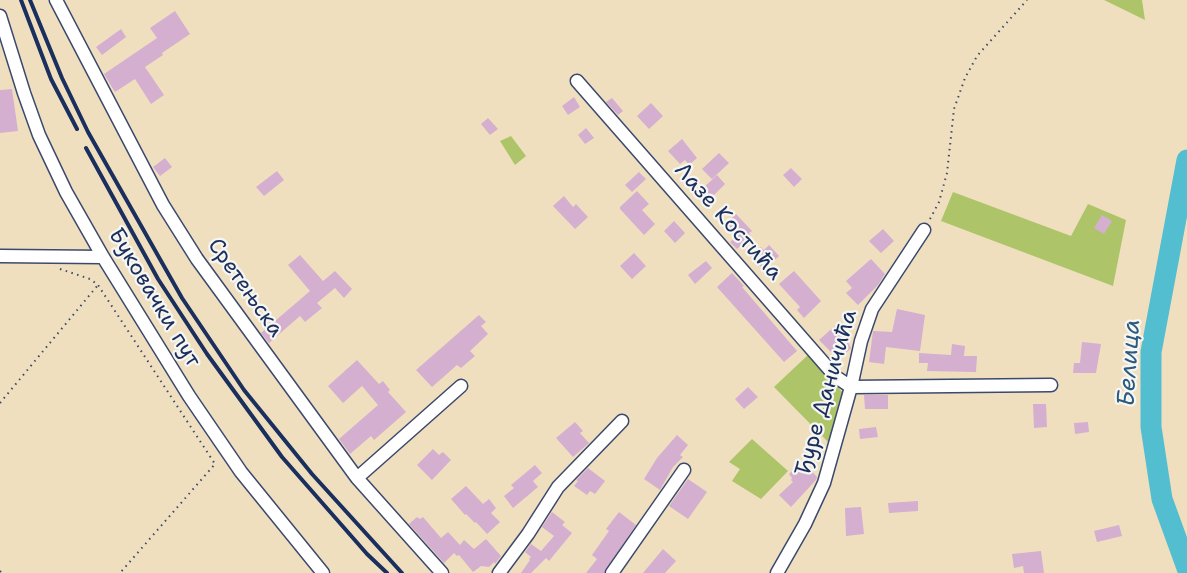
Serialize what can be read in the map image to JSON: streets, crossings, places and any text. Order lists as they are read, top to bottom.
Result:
{
  "streets": {
    "street": [
      "Лазе Костића",
      "Сретењска",
      "Буковачки пут",
      "Ђуре Даничића"
    ]
  },
  "crossings": [
    ["Лазе Костића", "Ђуре Даничића"]
  ],
  "water": ["Белица"]
}
